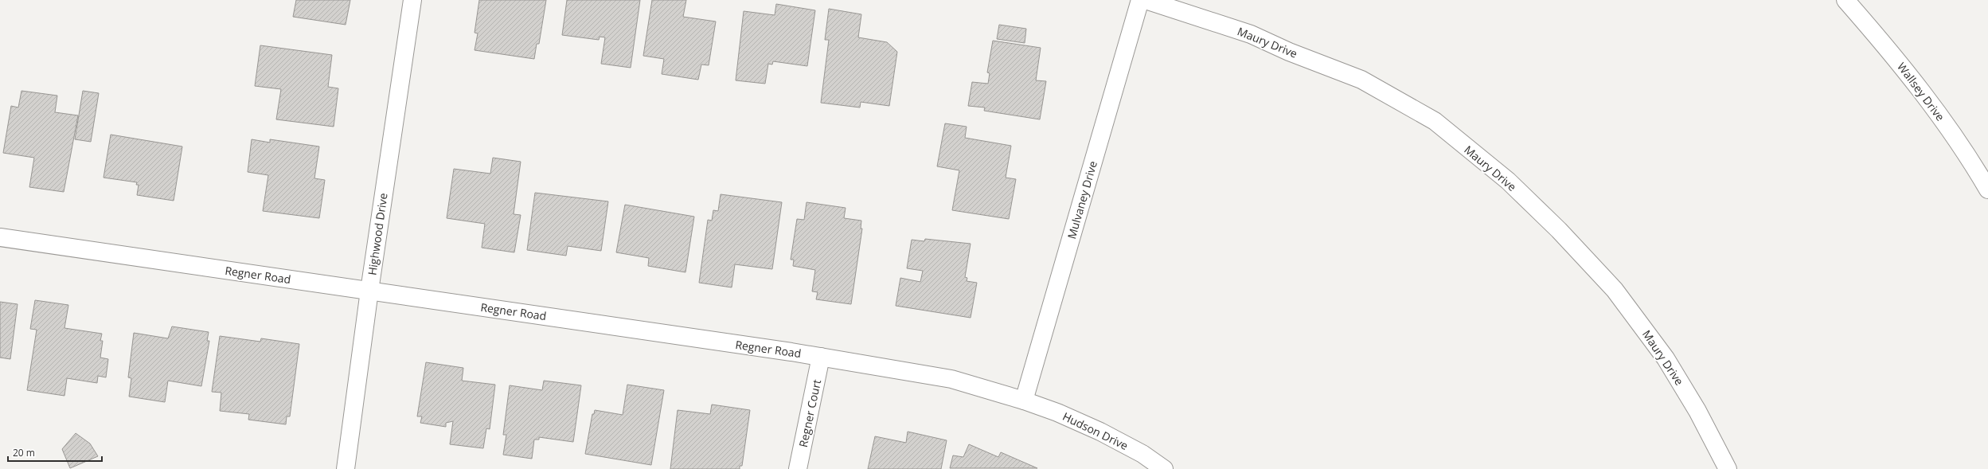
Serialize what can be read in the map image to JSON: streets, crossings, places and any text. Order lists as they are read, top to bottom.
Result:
{
  "streets": {
    "street": [
      "Maury Drive",
      "Wallsey Drive",
      "Mulvaney Drive",
      "Highwood Drive",
      "Regner Road",
      "Regner Court",
      "Hudson Drive"
    ]
  },
  "crossings": [
    ["Mulvaney Drive", "Regner Road"],
    ["Mulvaney Drive", "Hudson Drive"],
    ["Highwood Drive", "Regner Road"],
    ["Regner Road", "Regner Court"],
    ["Regner Road", "Hudson Drive"]
  ],
  "scale_bar": "20 m"
}
